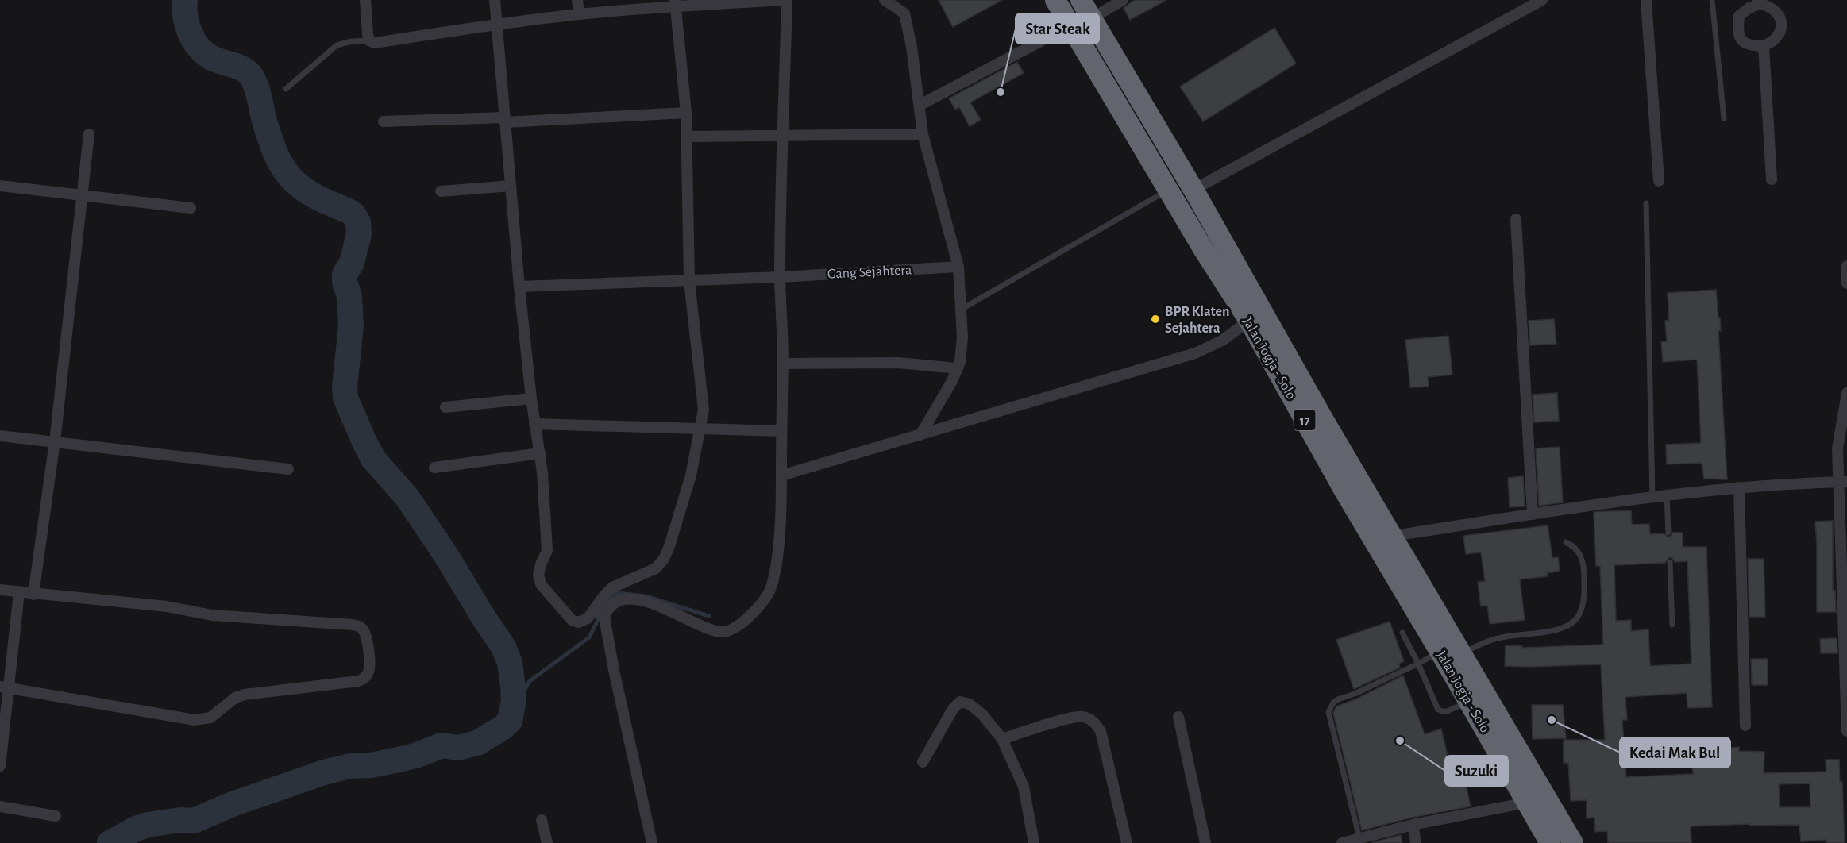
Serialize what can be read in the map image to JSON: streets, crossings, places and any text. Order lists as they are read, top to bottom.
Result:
{
  "streets": {
    "highway": ["Jalan Jogja - Solo", "17"],
    "street": ["Gang Sejahtera"]
  },
  "places": [
    "Star Steak",
    "BPR Klaten Sejahtera",
    "Kedai Mak Bul",
    "Suzuki"
  ]
}
